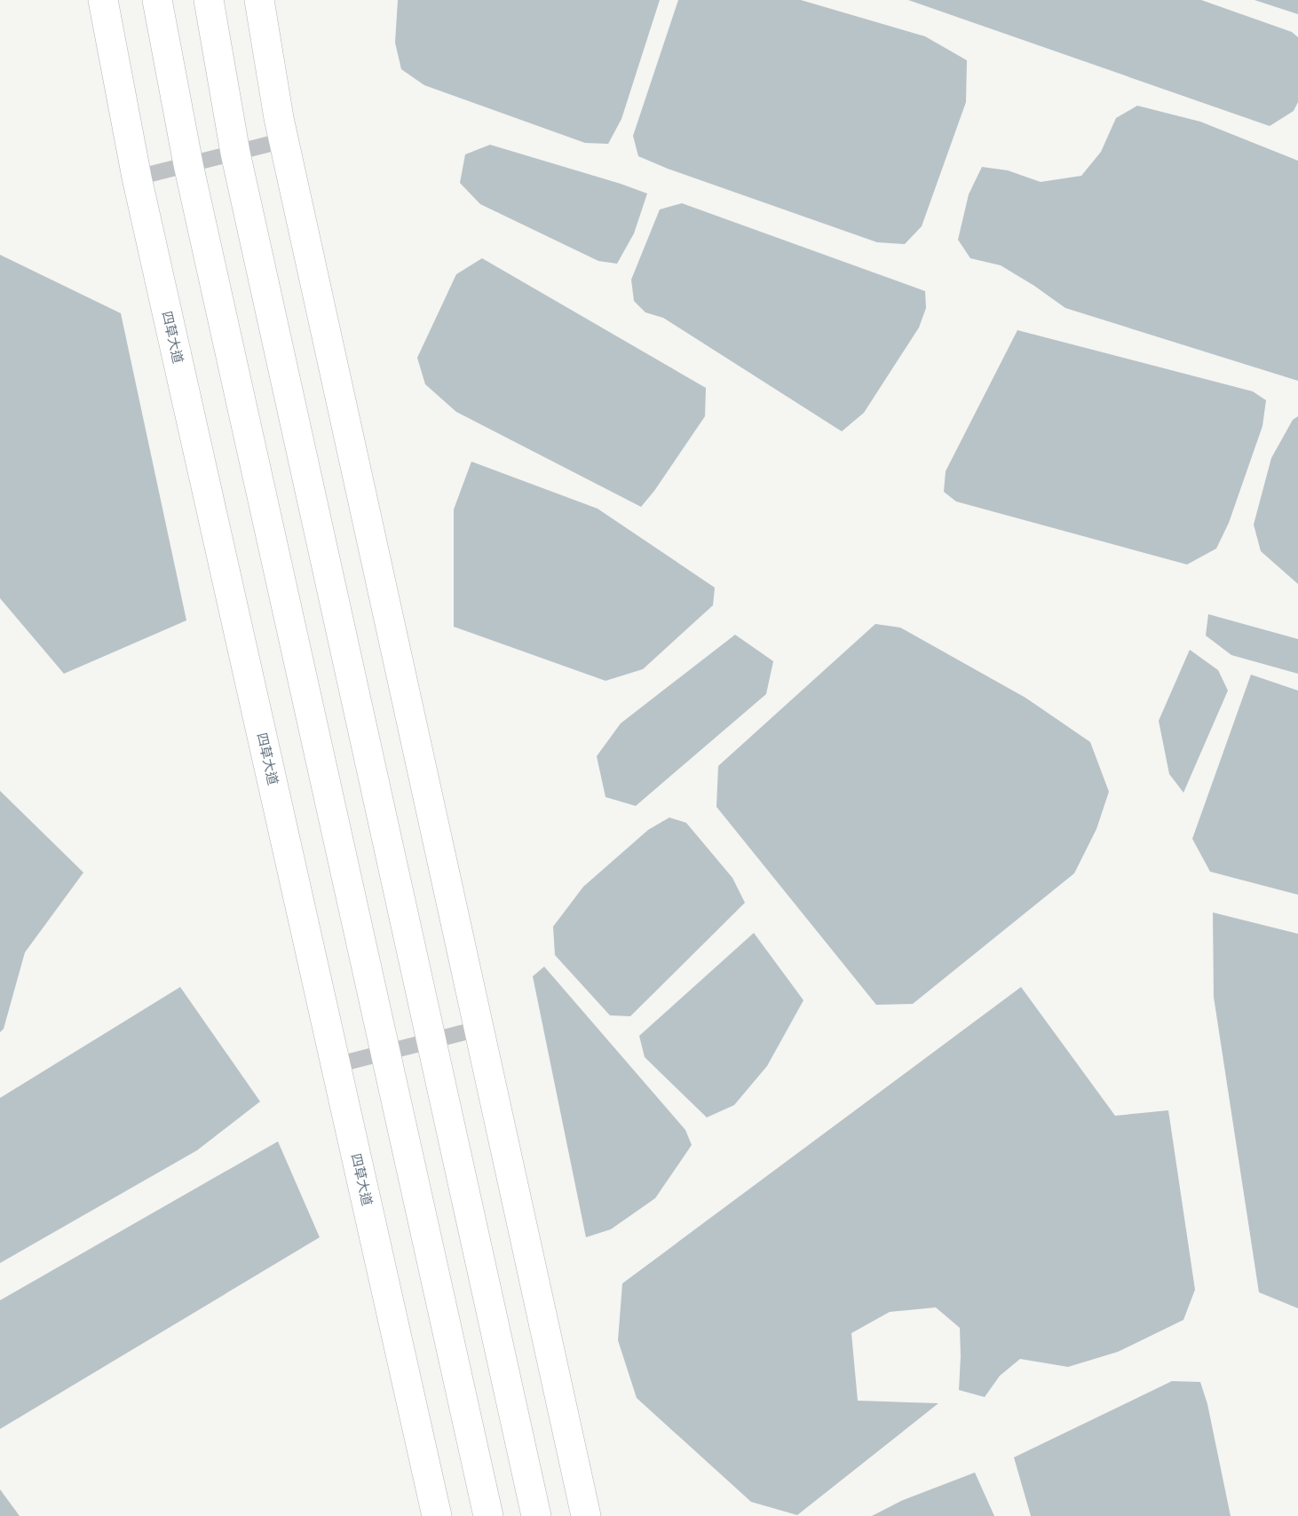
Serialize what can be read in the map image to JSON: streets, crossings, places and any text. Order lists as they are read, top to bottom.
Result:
{
  "streets": {
    "street": ["四草大道"]
  }
}
